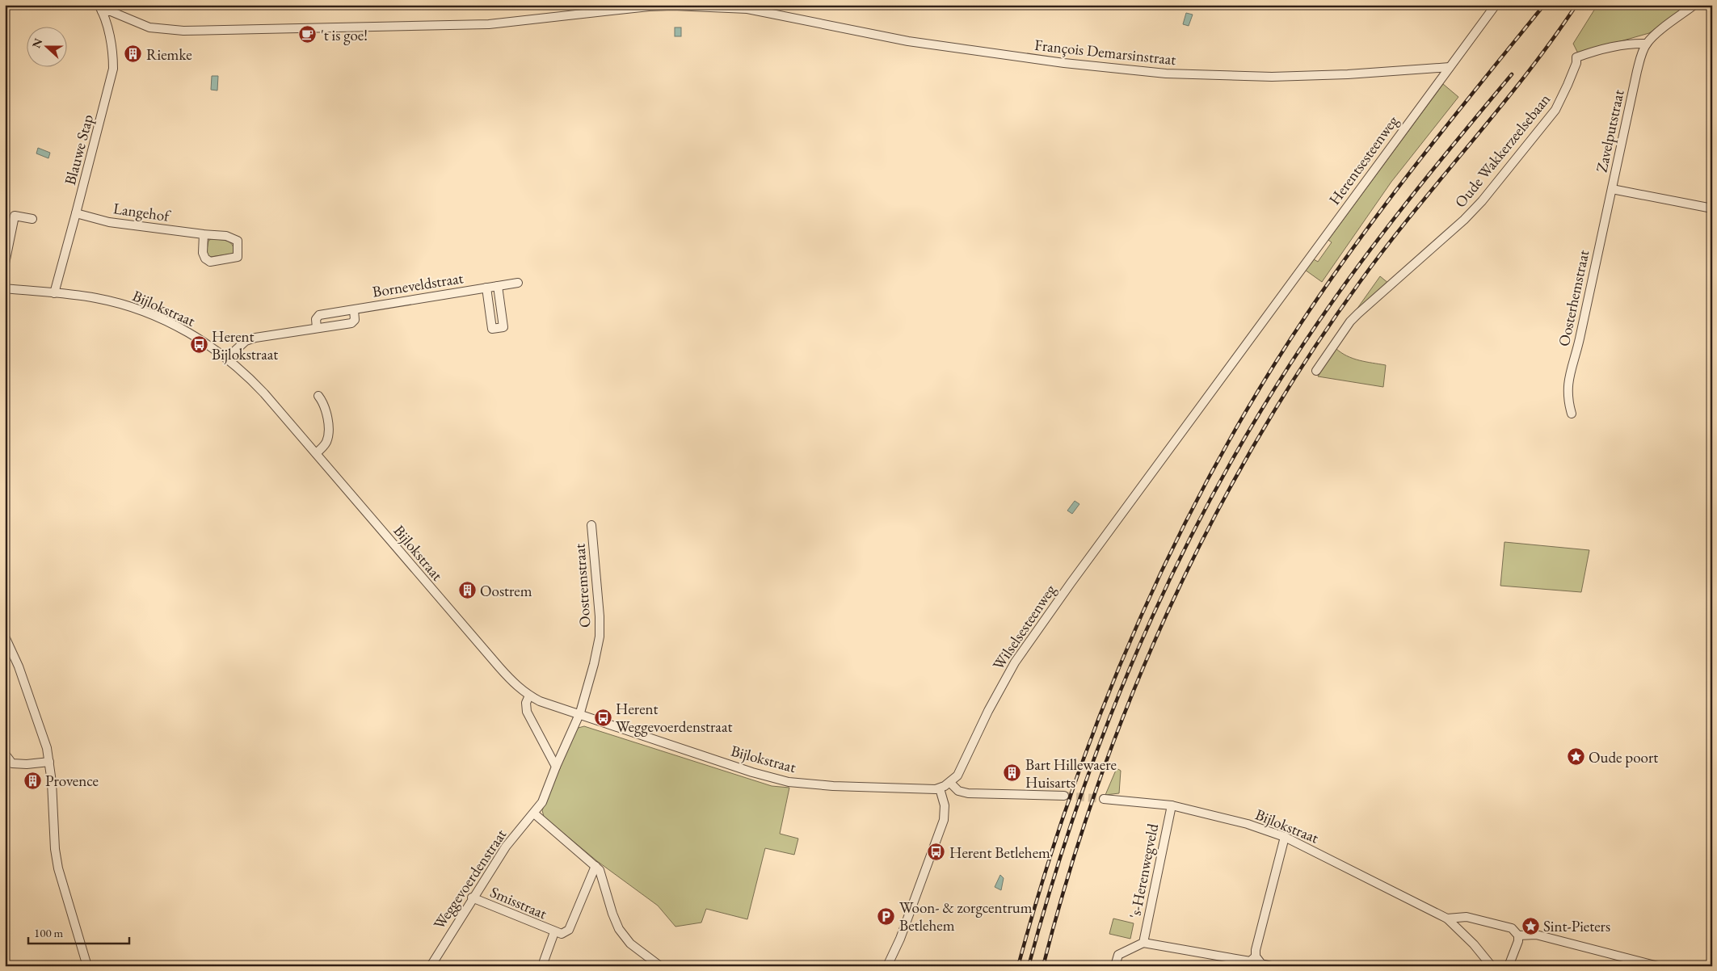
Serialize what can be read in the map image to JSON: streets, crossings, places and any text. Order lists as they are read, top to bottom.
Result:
{
  "streets": {
    "street": [
      "François Demarsinstraat",
      "Zavelputstraat",
      "Blauwe Stap",
      "Oude Wakkerzeelsebaan",
      "Herentsesteenweg",
      "Langehof",
      "Borneveldstraat",
      "Oosterhemstraat",
      "Bijlokstraat",
      "Oostremstraat",
      "Wilselsesteenweg",
      "'s-Herenwegveld",
      "Weggevoerdenstraat",
      "Smisstraat"
    ]
  },
  "crossings": [
    ["François Demarsinstraat", "Blauwe Stap"],
    ["François Demarsinstraat", "Herentsesteenweg"],
    ["Zavelputstraat", "Oude Wakkerzeelsebaan"],
    ["Zavelputstraat", "Oosterhemstraat"],
    ["Blauwe Stap", "Langehof"],
    ["Blauwe Stap", "Bijlokstraat"],
    ["Herentsesteenweg", "Wilselsesteenweg"],
    ["Borneveldstraat", "Bijlokstraat"],
    ["Bijlokstraat", "Oostremstraat"],
    ["Bijlokstraat", "Wilselsesteenweg"],
    ["Bijlokstraat", "'s-Herenwegveld"],
    ["Bijlokstraat", "Weggevoerdenstraat"],
    ["Oostremstraat", "Weggevoerdenstraat"],
    ["Weggevoerdenstraat", "Smisstraat"]
  ],
  "places": {
    "cafe": ["'t is goe!"],
    "building": [
      "Riemke",
      "Oostrem",
      "Bart Hillewaere Huisarts",
      "Provence"
    ],
    "bus stop": ["Herent Bijlokstraat", "Herent Weggevoerdenstraat", "Herent Betlehem"],
    "place": ["Oude poort", "Sint-Pieters"],
    "parking": ["Woon- & zorgcentrum Betlehem"]
  },
  "scale_bar": "100 m",
  "north": "left"
}
